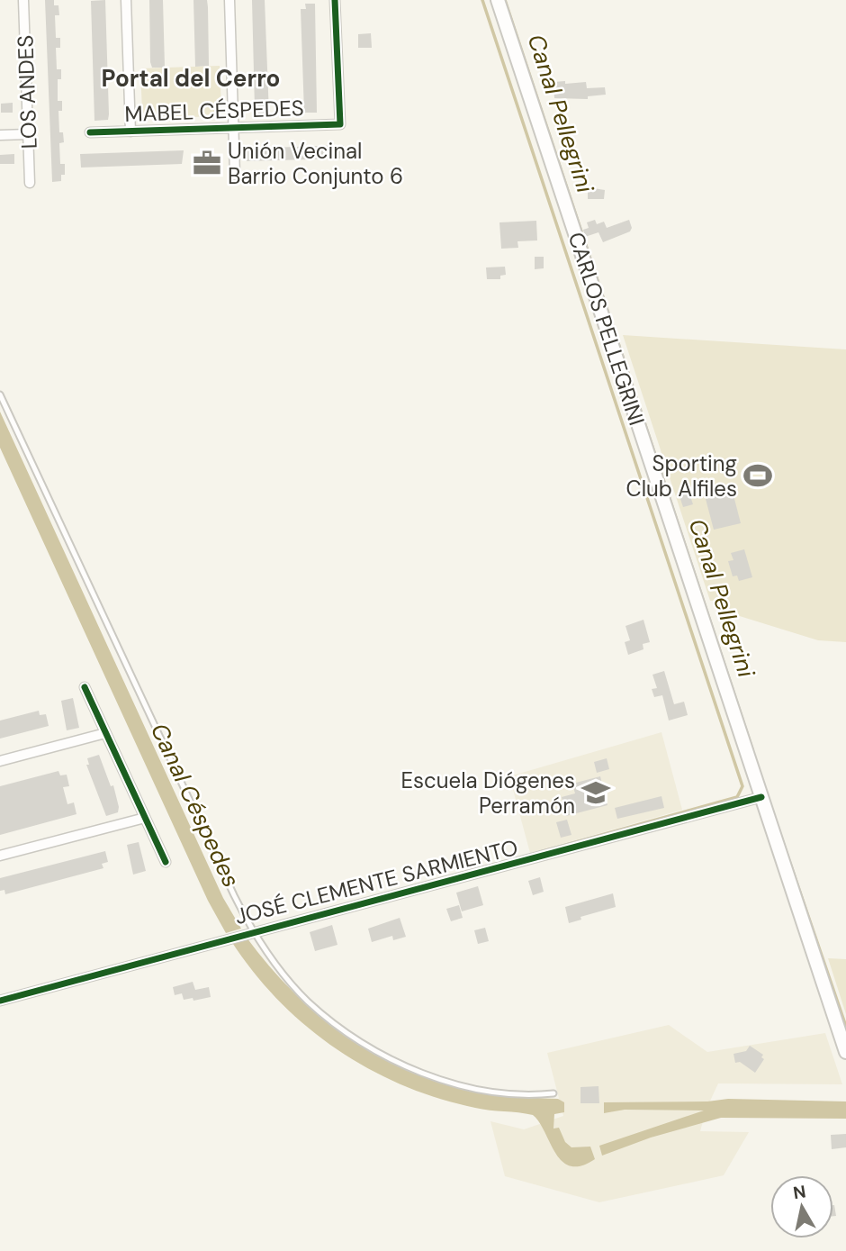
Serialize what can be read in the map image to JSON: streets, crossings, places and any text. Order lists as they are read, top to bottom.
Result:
{
  "streets": {
    "main road": ["CARLOS PELLEGRINI"],
    "street": ["LOS ANDES", "MABEL CÉSPEDES", "JOSÉ CLEMENTE SARMIENTO"]
  },
  "crossings": [
    ["CARLOS PELLEGRINI", "JOSÉ CLEMENTE SARMIENTO"]
  ],
  "districts": ["Portal del Cerro"],
  "water": ["Canal Pellegrini", "Canal Céspedes"],
  "places": {
    "office": ["Unión Vecinal Barrio Conjunto 6"],
    "sports": ["Sporting Club Alfiles"],
    "school or university": ["Escuela Diógenes Perramón"]
  },
  "north": "top"
}
